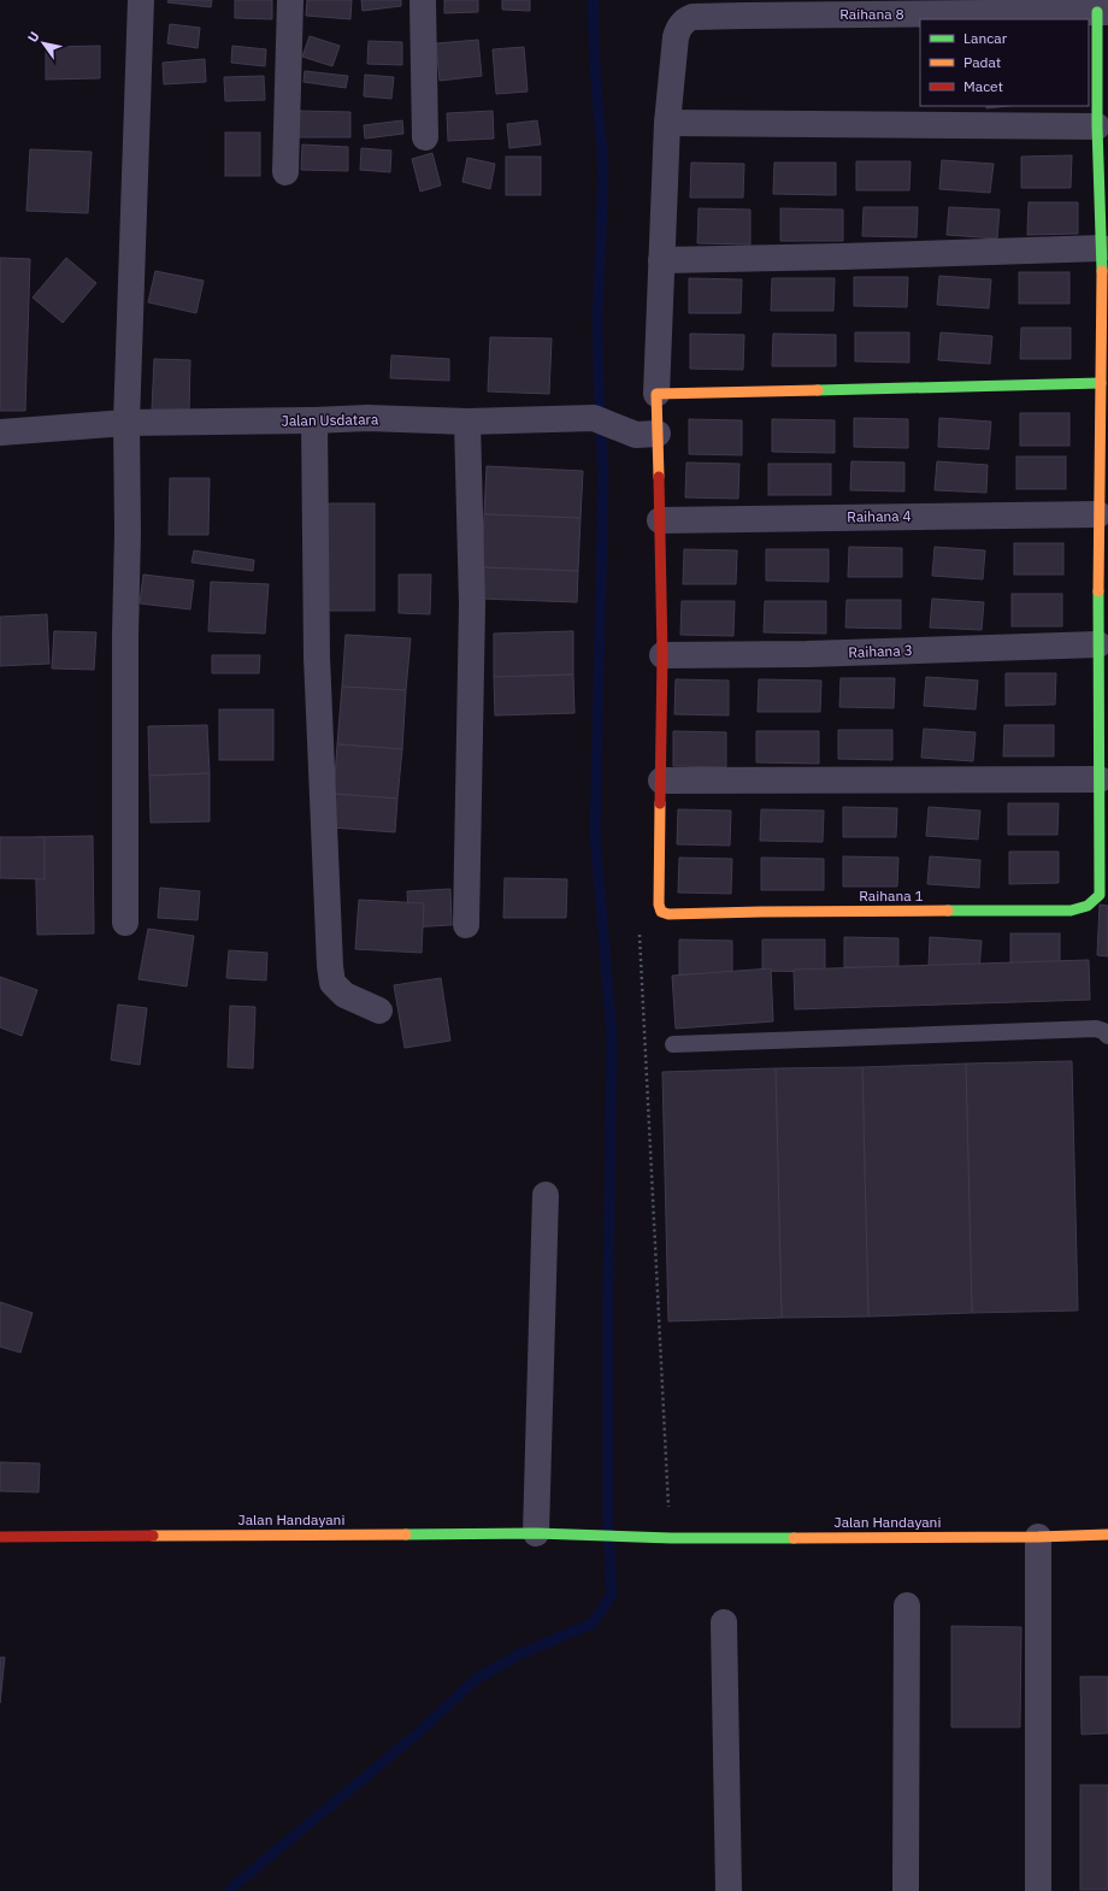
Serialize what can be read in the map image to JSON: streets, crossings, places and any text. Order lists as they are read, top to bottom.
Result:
{
  "streets": {
    "street": [
      "Raihana 8",
      "Jalan Usdatara",
      "Raihana 4",
      "Raihana 3",
      "Raihana 1",
      "Jalan Handayani"
    ]
  },
  "legend": ["Lancar", "Padat", "Macet"],
  "north": "top left"
}
